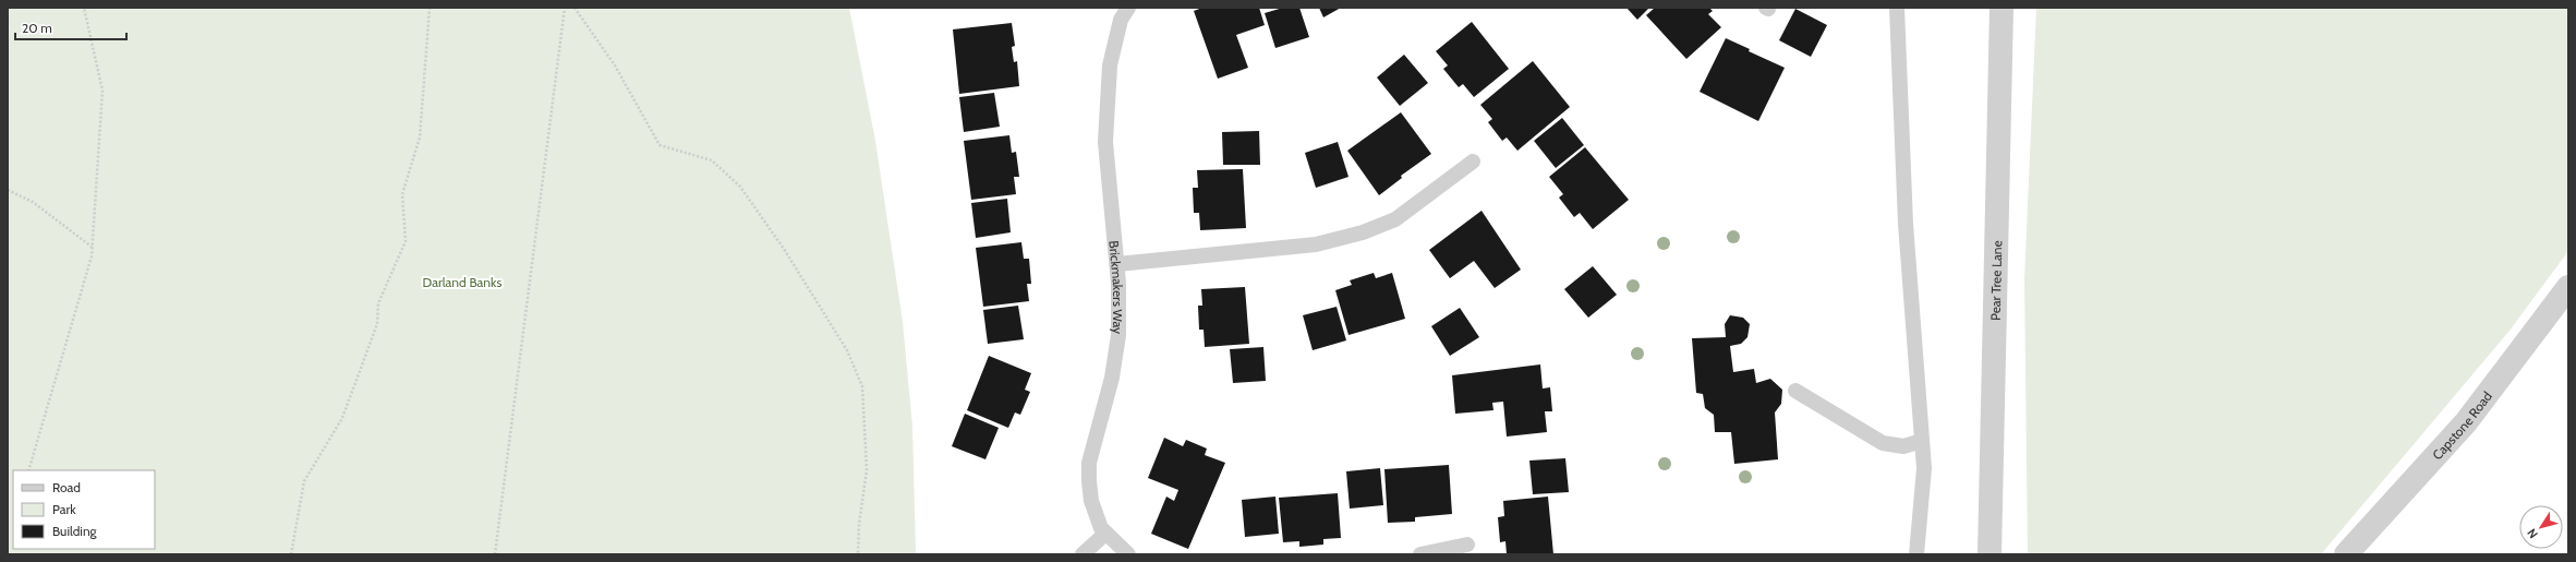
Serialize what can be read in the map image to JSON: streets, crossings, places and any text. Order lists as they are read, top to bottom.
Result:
{
  "streets": {
    "street": ["Pear Tree Lane", "Capstone Road"],
    "lane": ["Brickmakers Way"]
  },
  "parks": ["Darland Banks"],
  "legend": ["Road", "Park", "Building"],
  "scale_bar": "20 m",
  "north": "bottom left"
}
